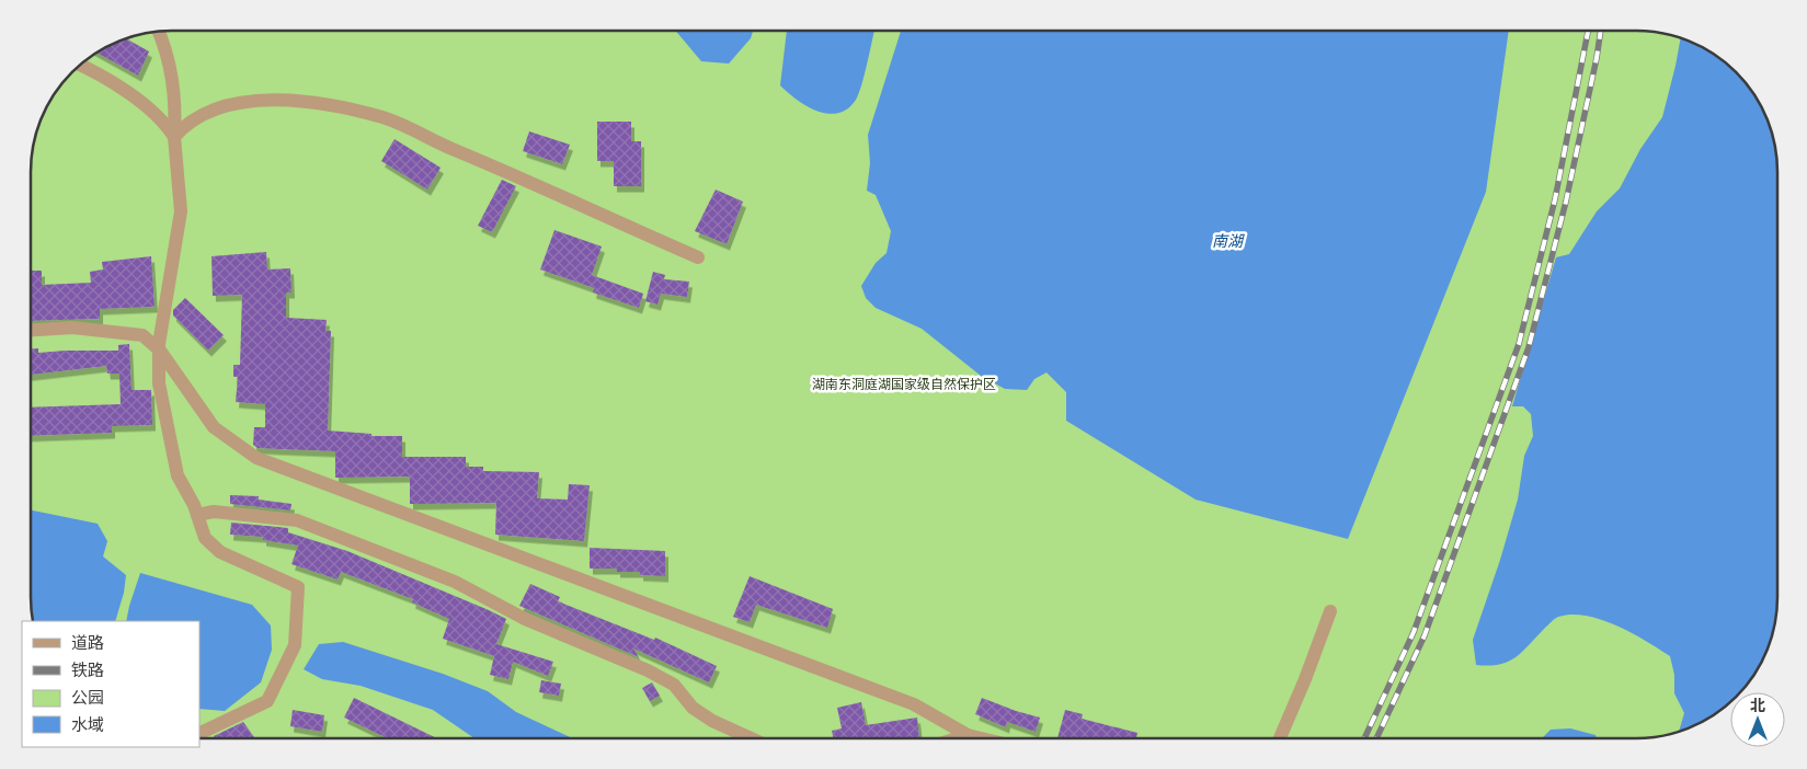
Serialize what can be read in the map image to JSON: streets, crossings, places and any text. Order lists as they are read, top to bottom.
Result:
{
  "water": ["南湖"],
  "parks": ["湖南东洞庭湖国家级自然保护区"],
  "legend": [
    "道路",
    "铁路",
    "公园",
    "水域"
  ],
  "north": "top"
}
